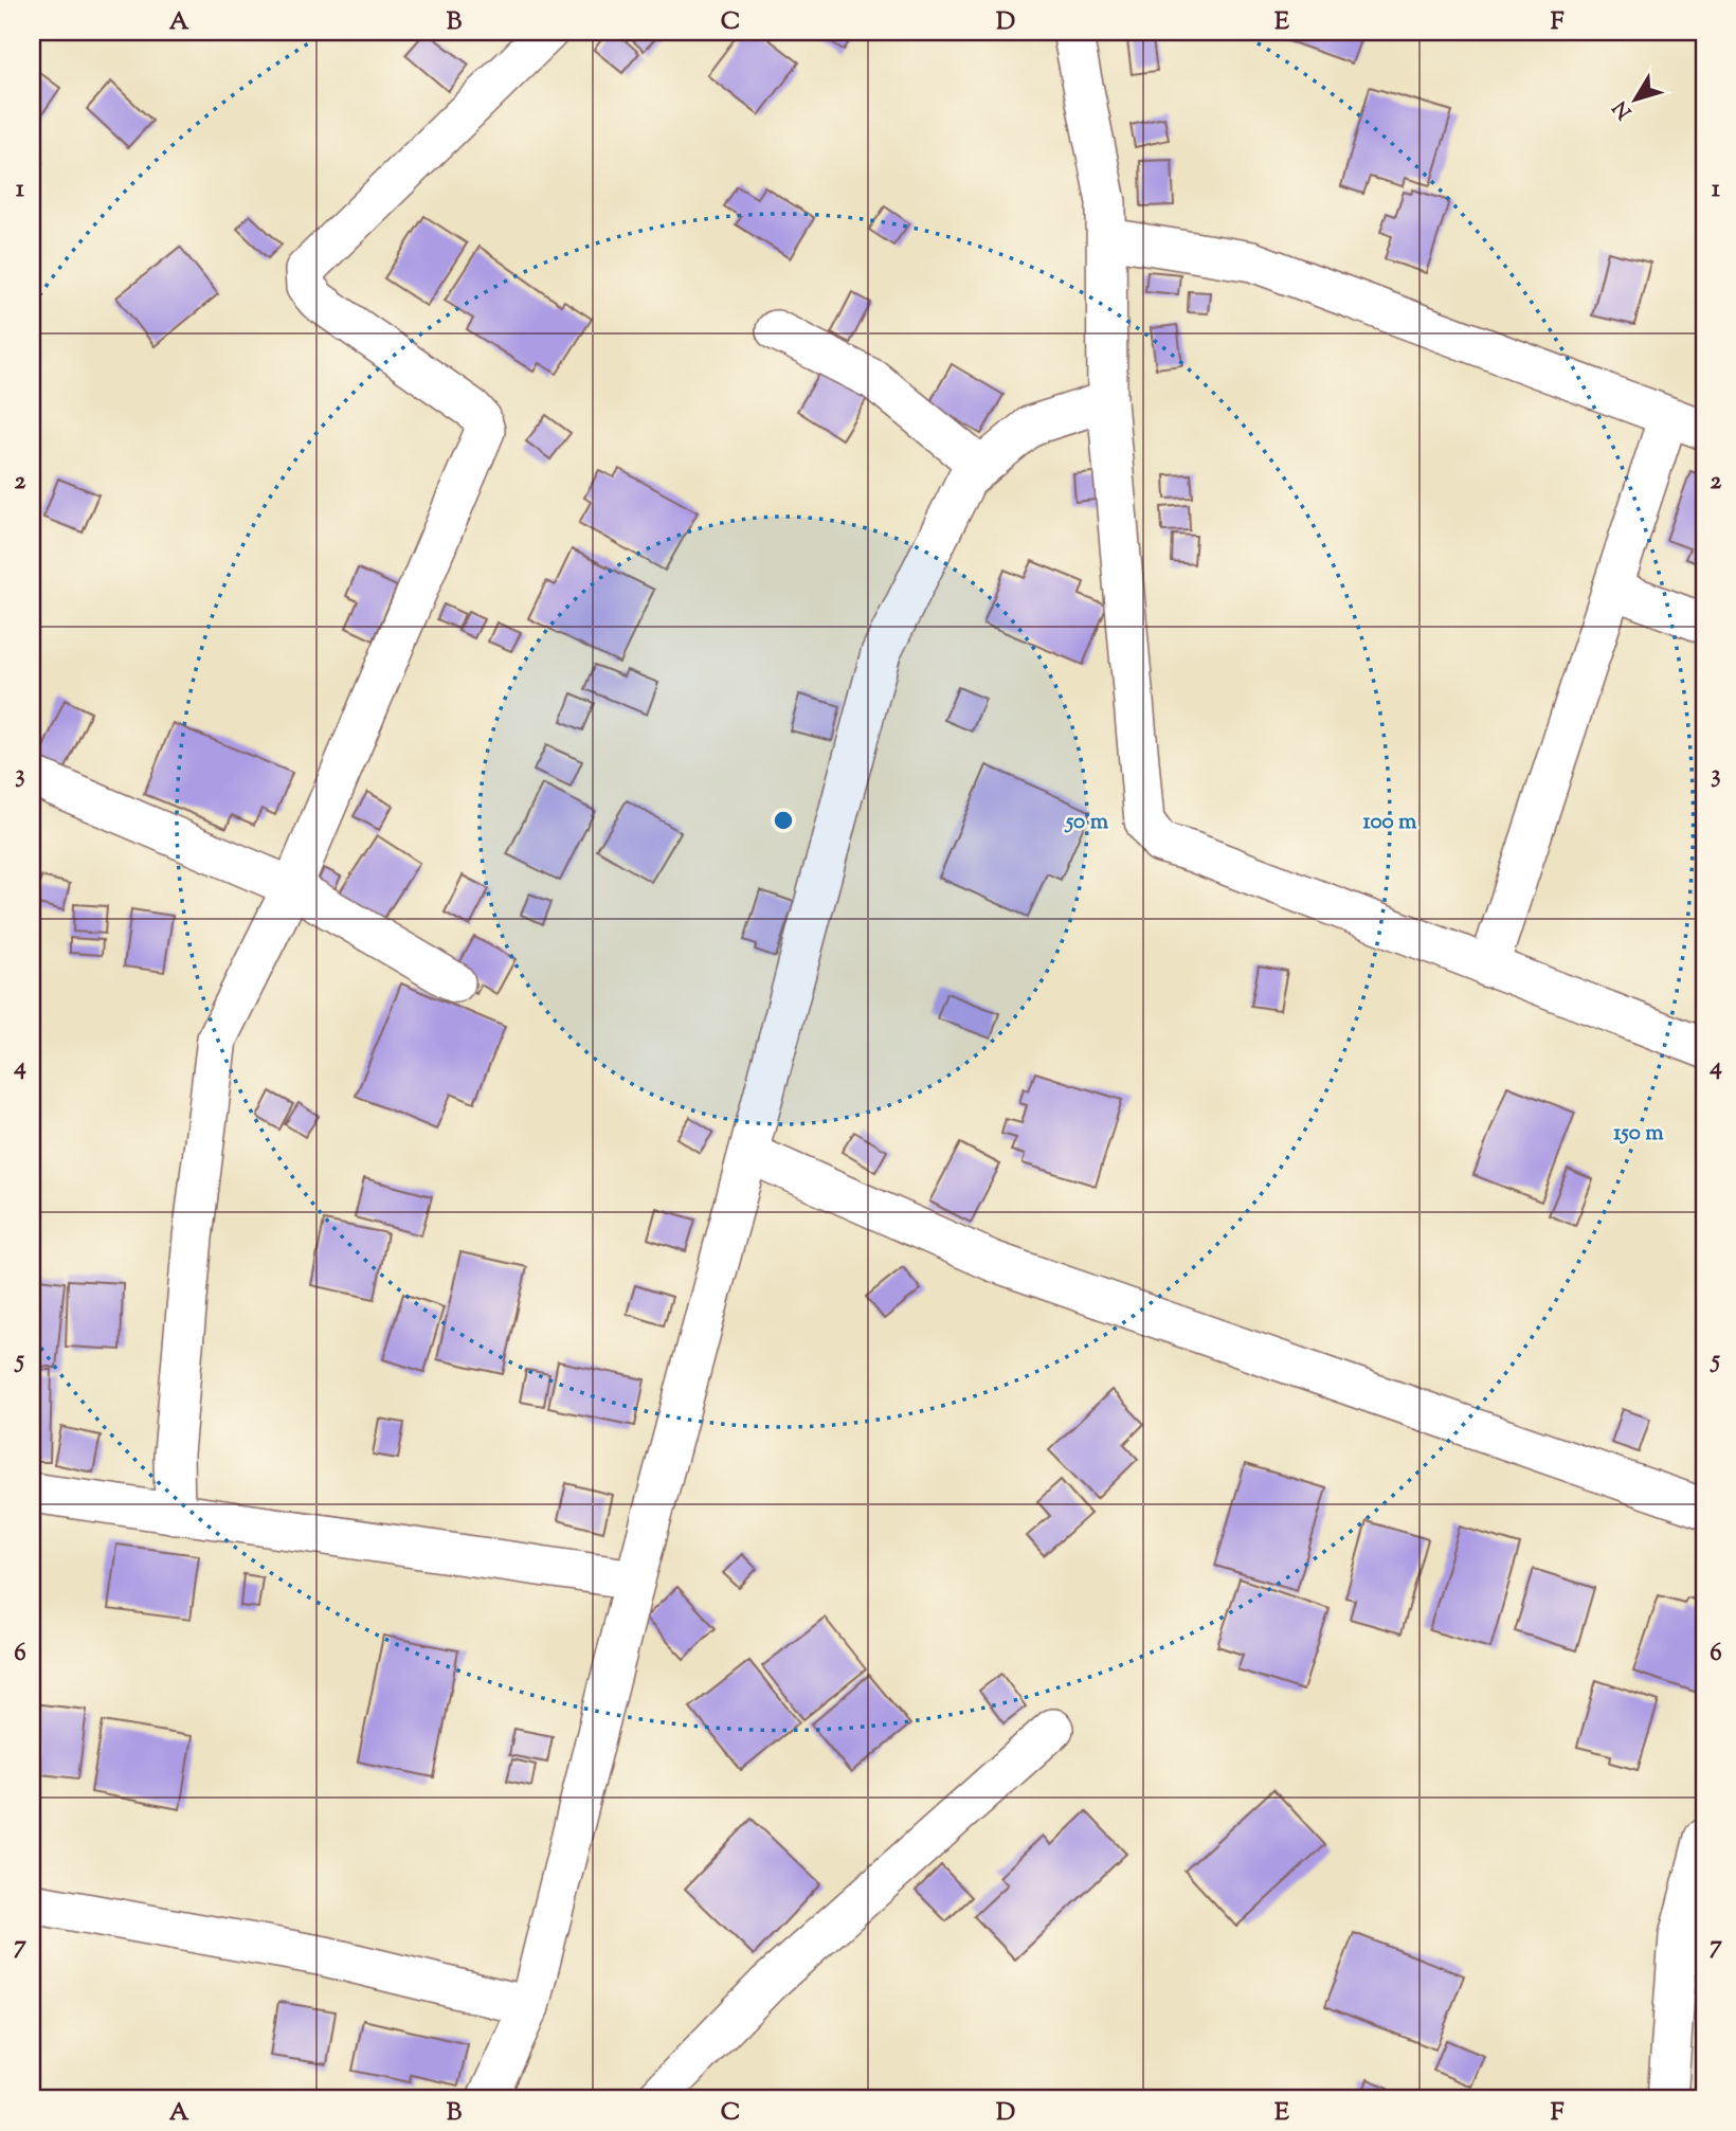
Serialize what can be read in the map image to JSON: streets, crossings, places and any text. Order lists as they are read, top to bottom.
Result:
{
  "north": "bottom left",
  "grid": {
    "columns": [
      "A",
      "B",
      "C",
      "D",
      "E",
      "F"
    ],
    "rows": [
      "1",
      "2",
      "3",
      "4",
      "5",
      "6",
      "7"
    ]
  },
  "rings": ["50 m", "100 m", "150 m"]
}
